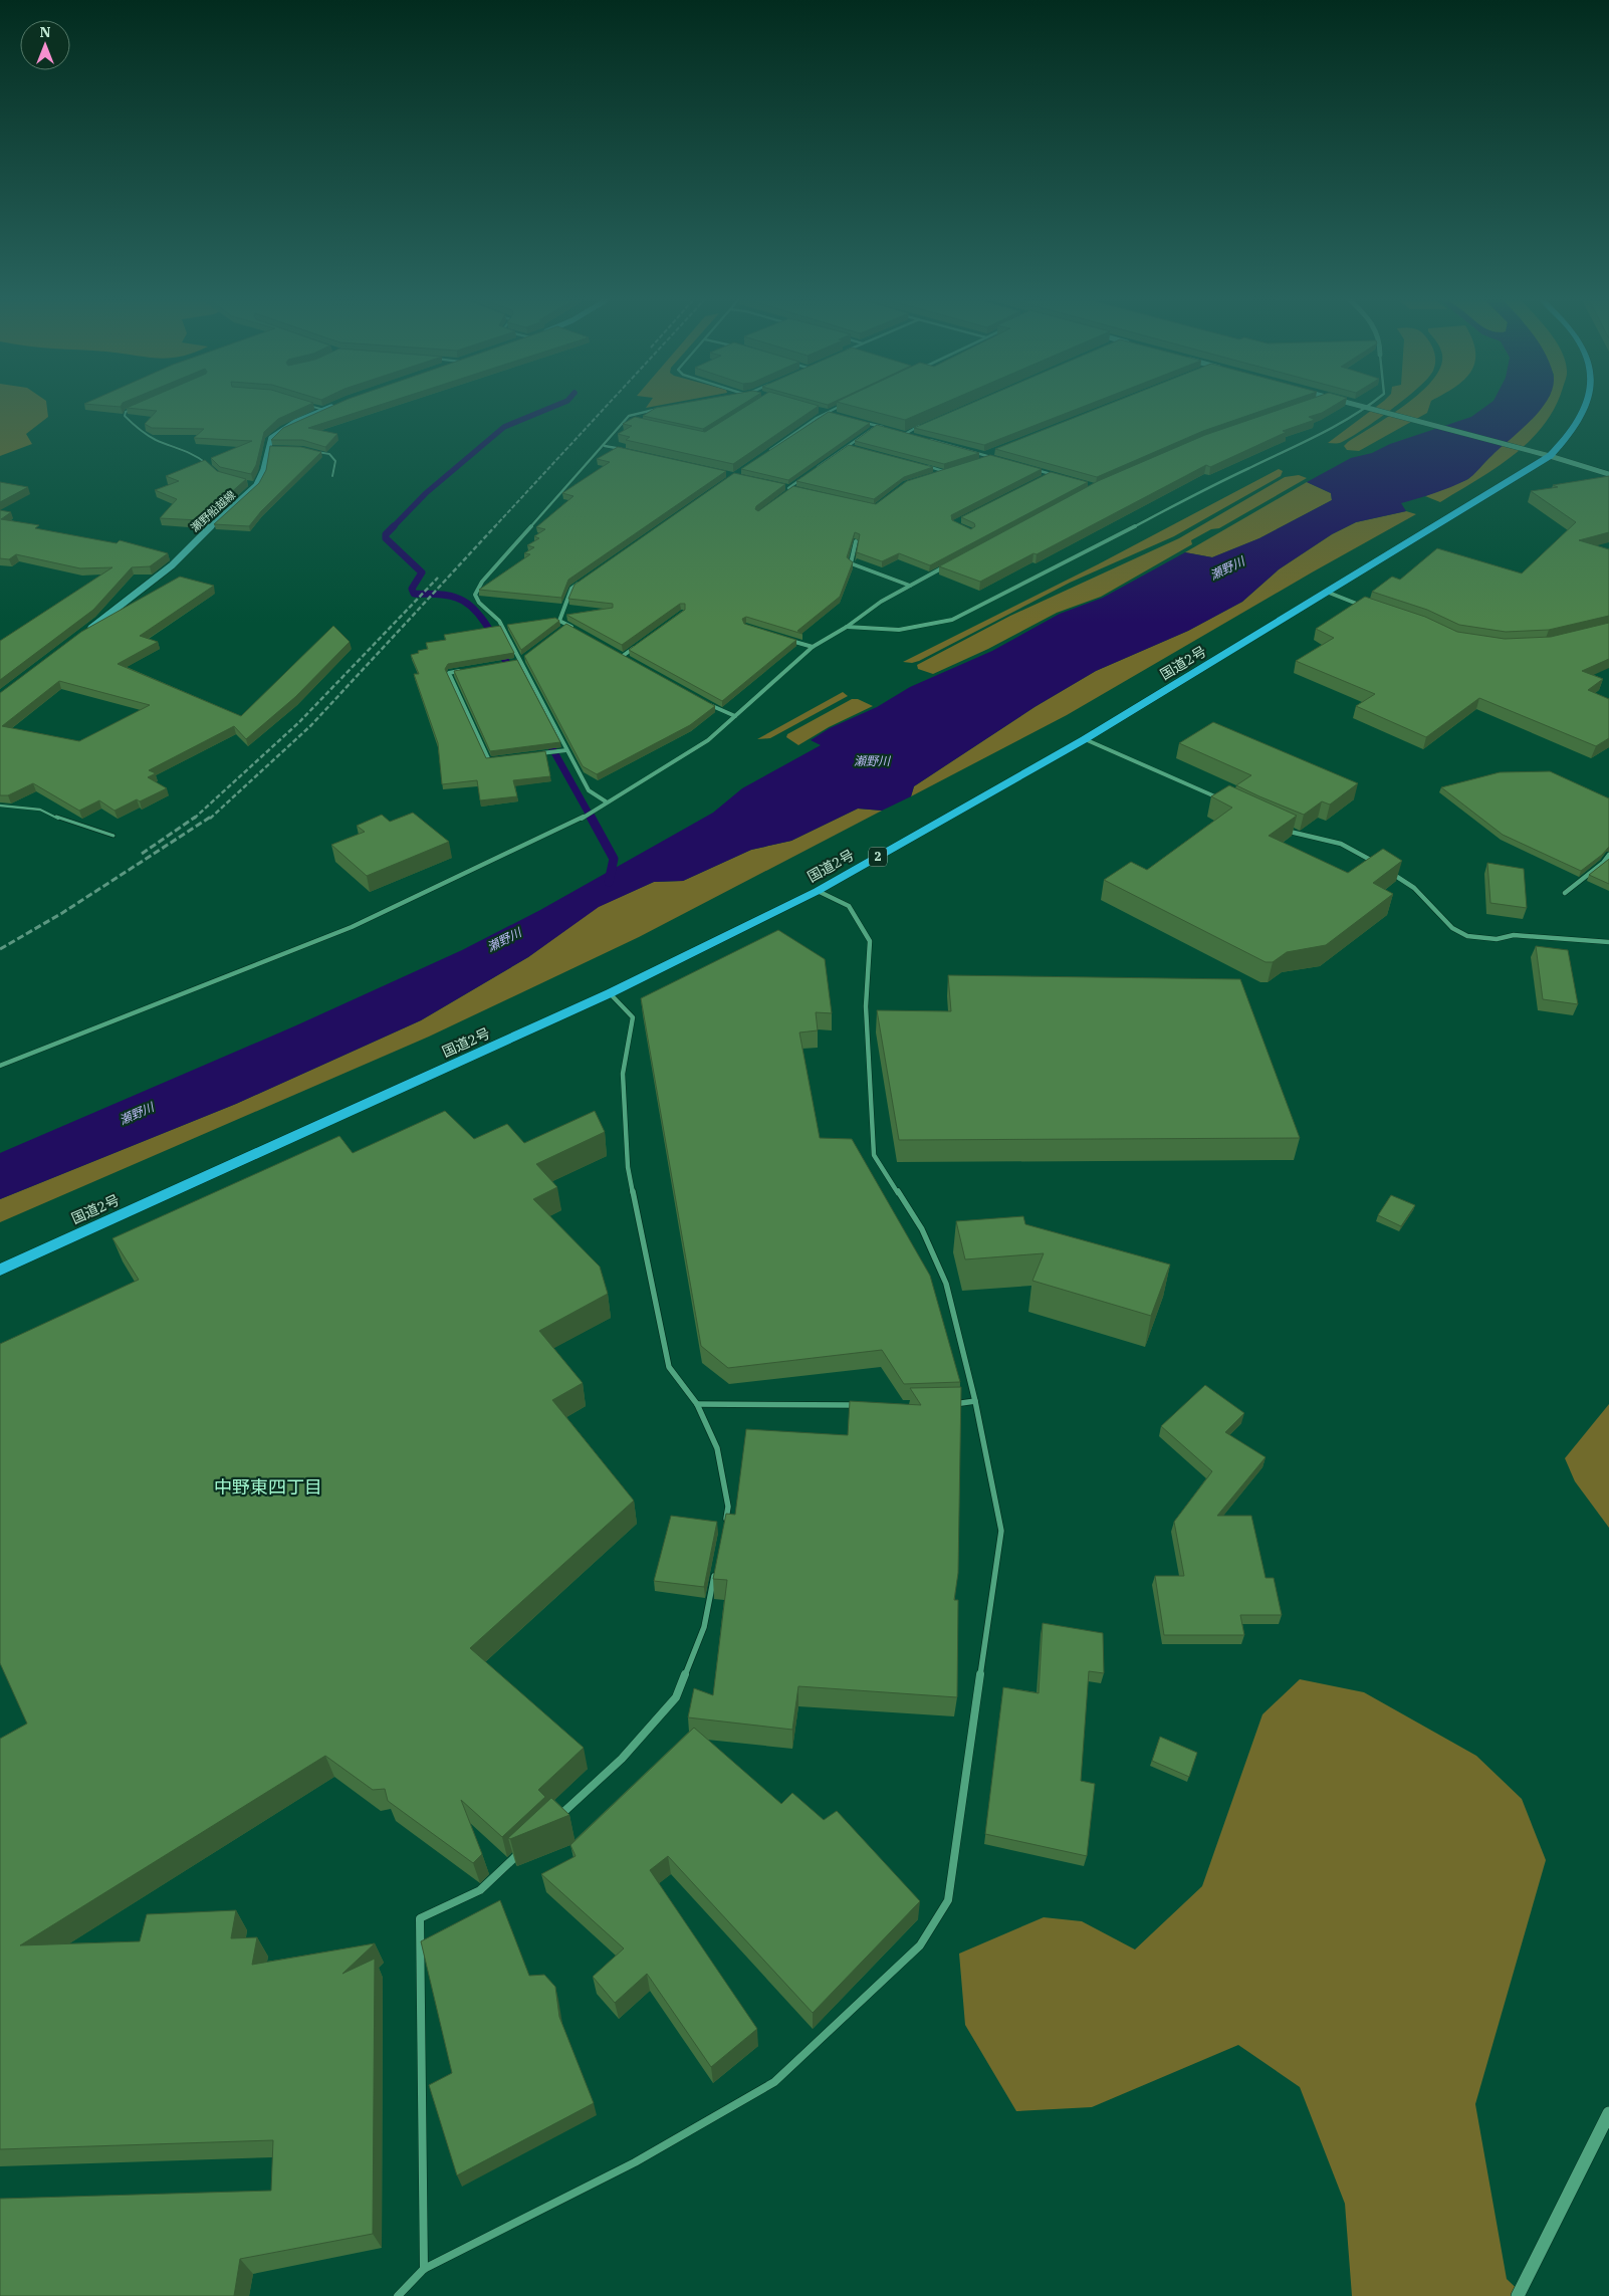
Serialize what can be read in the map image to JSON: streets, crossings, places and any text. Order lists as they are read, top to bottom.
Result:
{
  "streets": {
    "highway": ["国道2号", "2"],
    "main road": ["瀬野船越線"]
  },
  "districts": ["中野東四丁目"],
  "water": ["瀬野川"],
  "north": "top"
}
